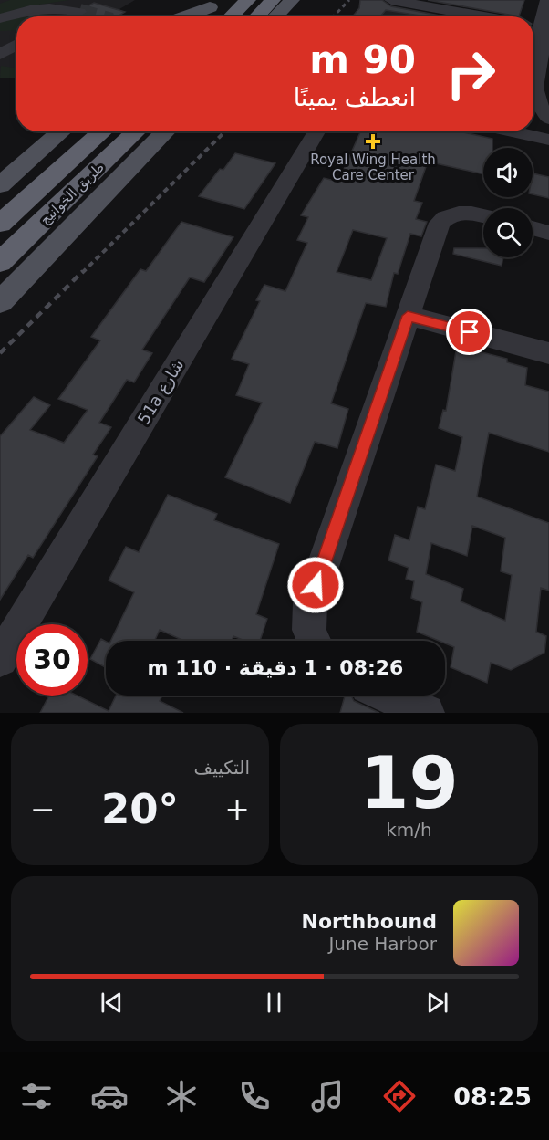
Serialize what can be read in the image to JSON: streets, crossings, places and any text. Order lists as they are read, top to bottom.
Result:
{
  "streets": {
    "highway": ["طريق الخوانيج"],
    "street": ["51a شارع"]
  },
  "places": {
    "health": ["Royal Wing Health Care Center"]
  },
  "page": {
    "turn": ["90 m", "انعطف يمينًا"],
    "limit": "30",
    "trip": "08:26 · 1 دقيقة · 110 m",
    "tile": [
      ["19", "km/h"],
      "التكييف"
    ],
    "heat": ["−", "20°", "+"],
    "song": ["Northbound", "June Harbor"],
    "tabs": "08:25"
  }
}
